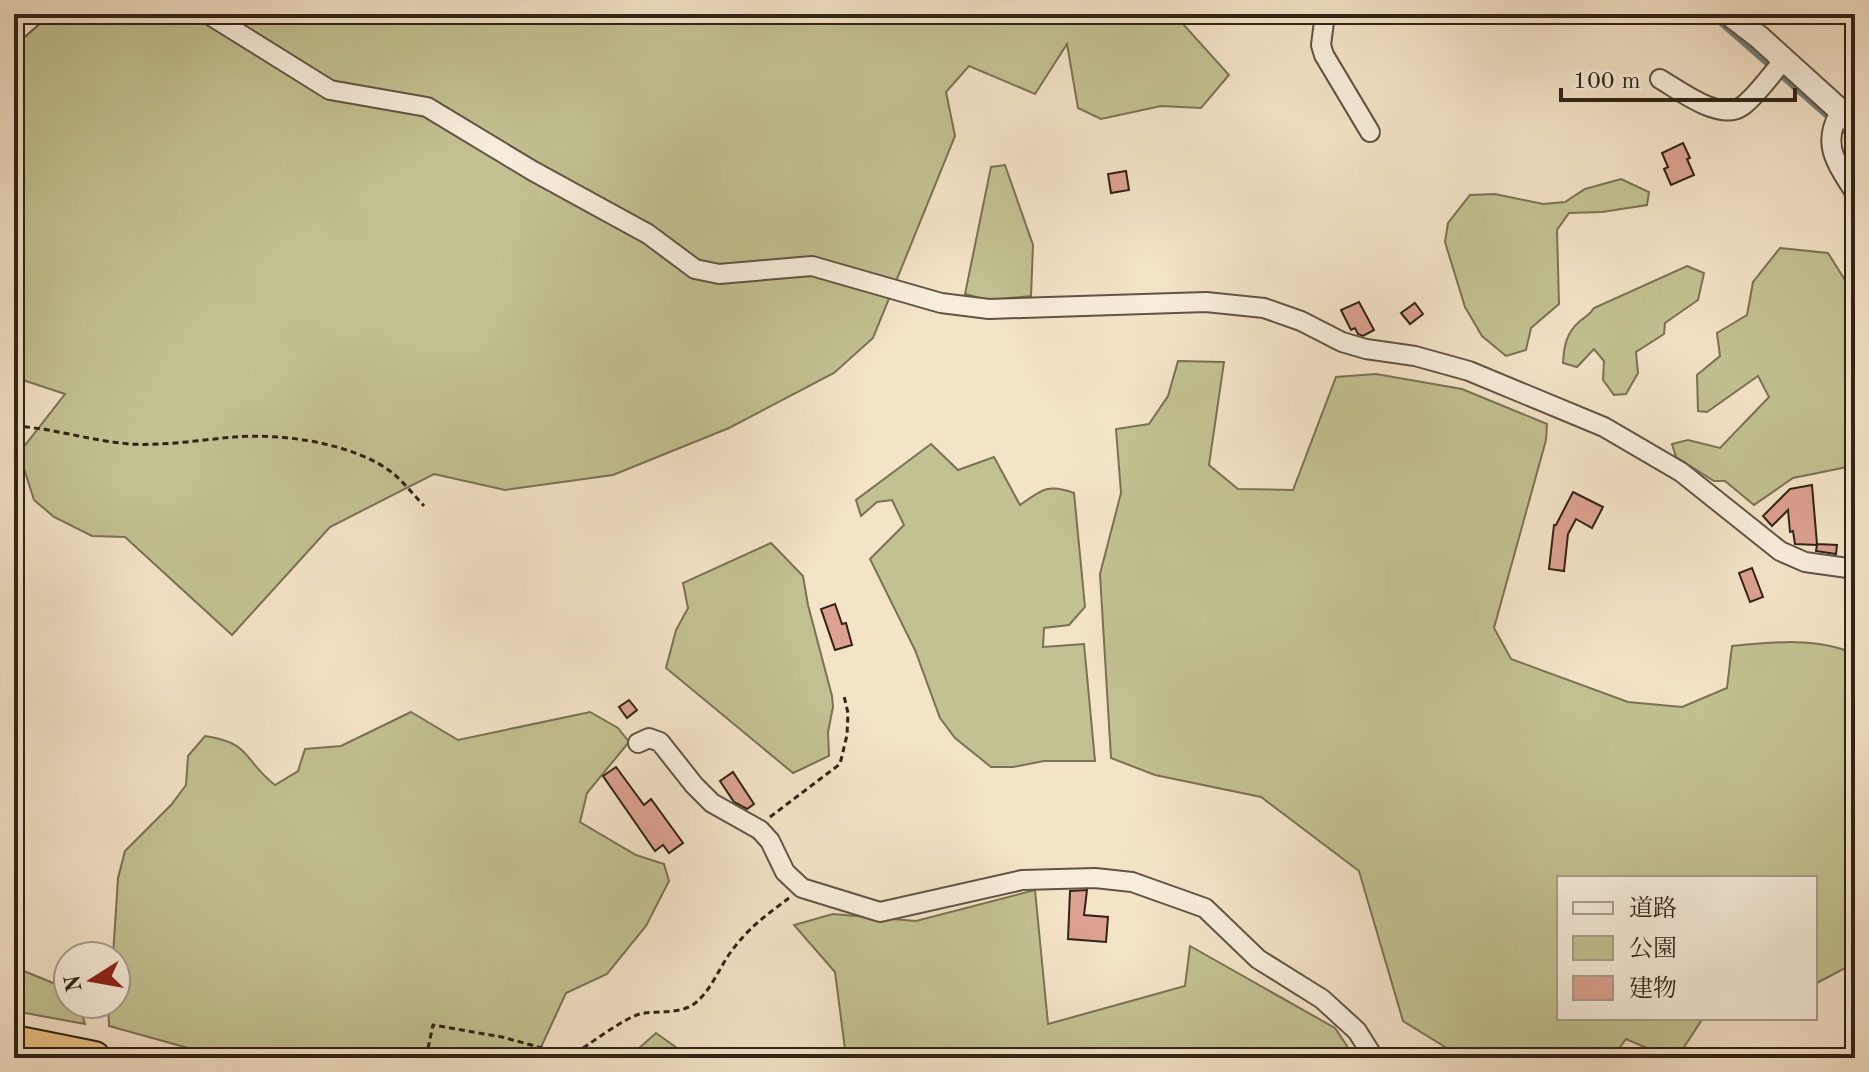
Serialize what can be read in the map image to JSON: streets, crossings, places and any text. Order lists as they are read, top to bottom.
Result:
{
  "legend": ["道路", "公園", "建物"],
  "scale_bar": "100 m",
  "north": "left"
}
